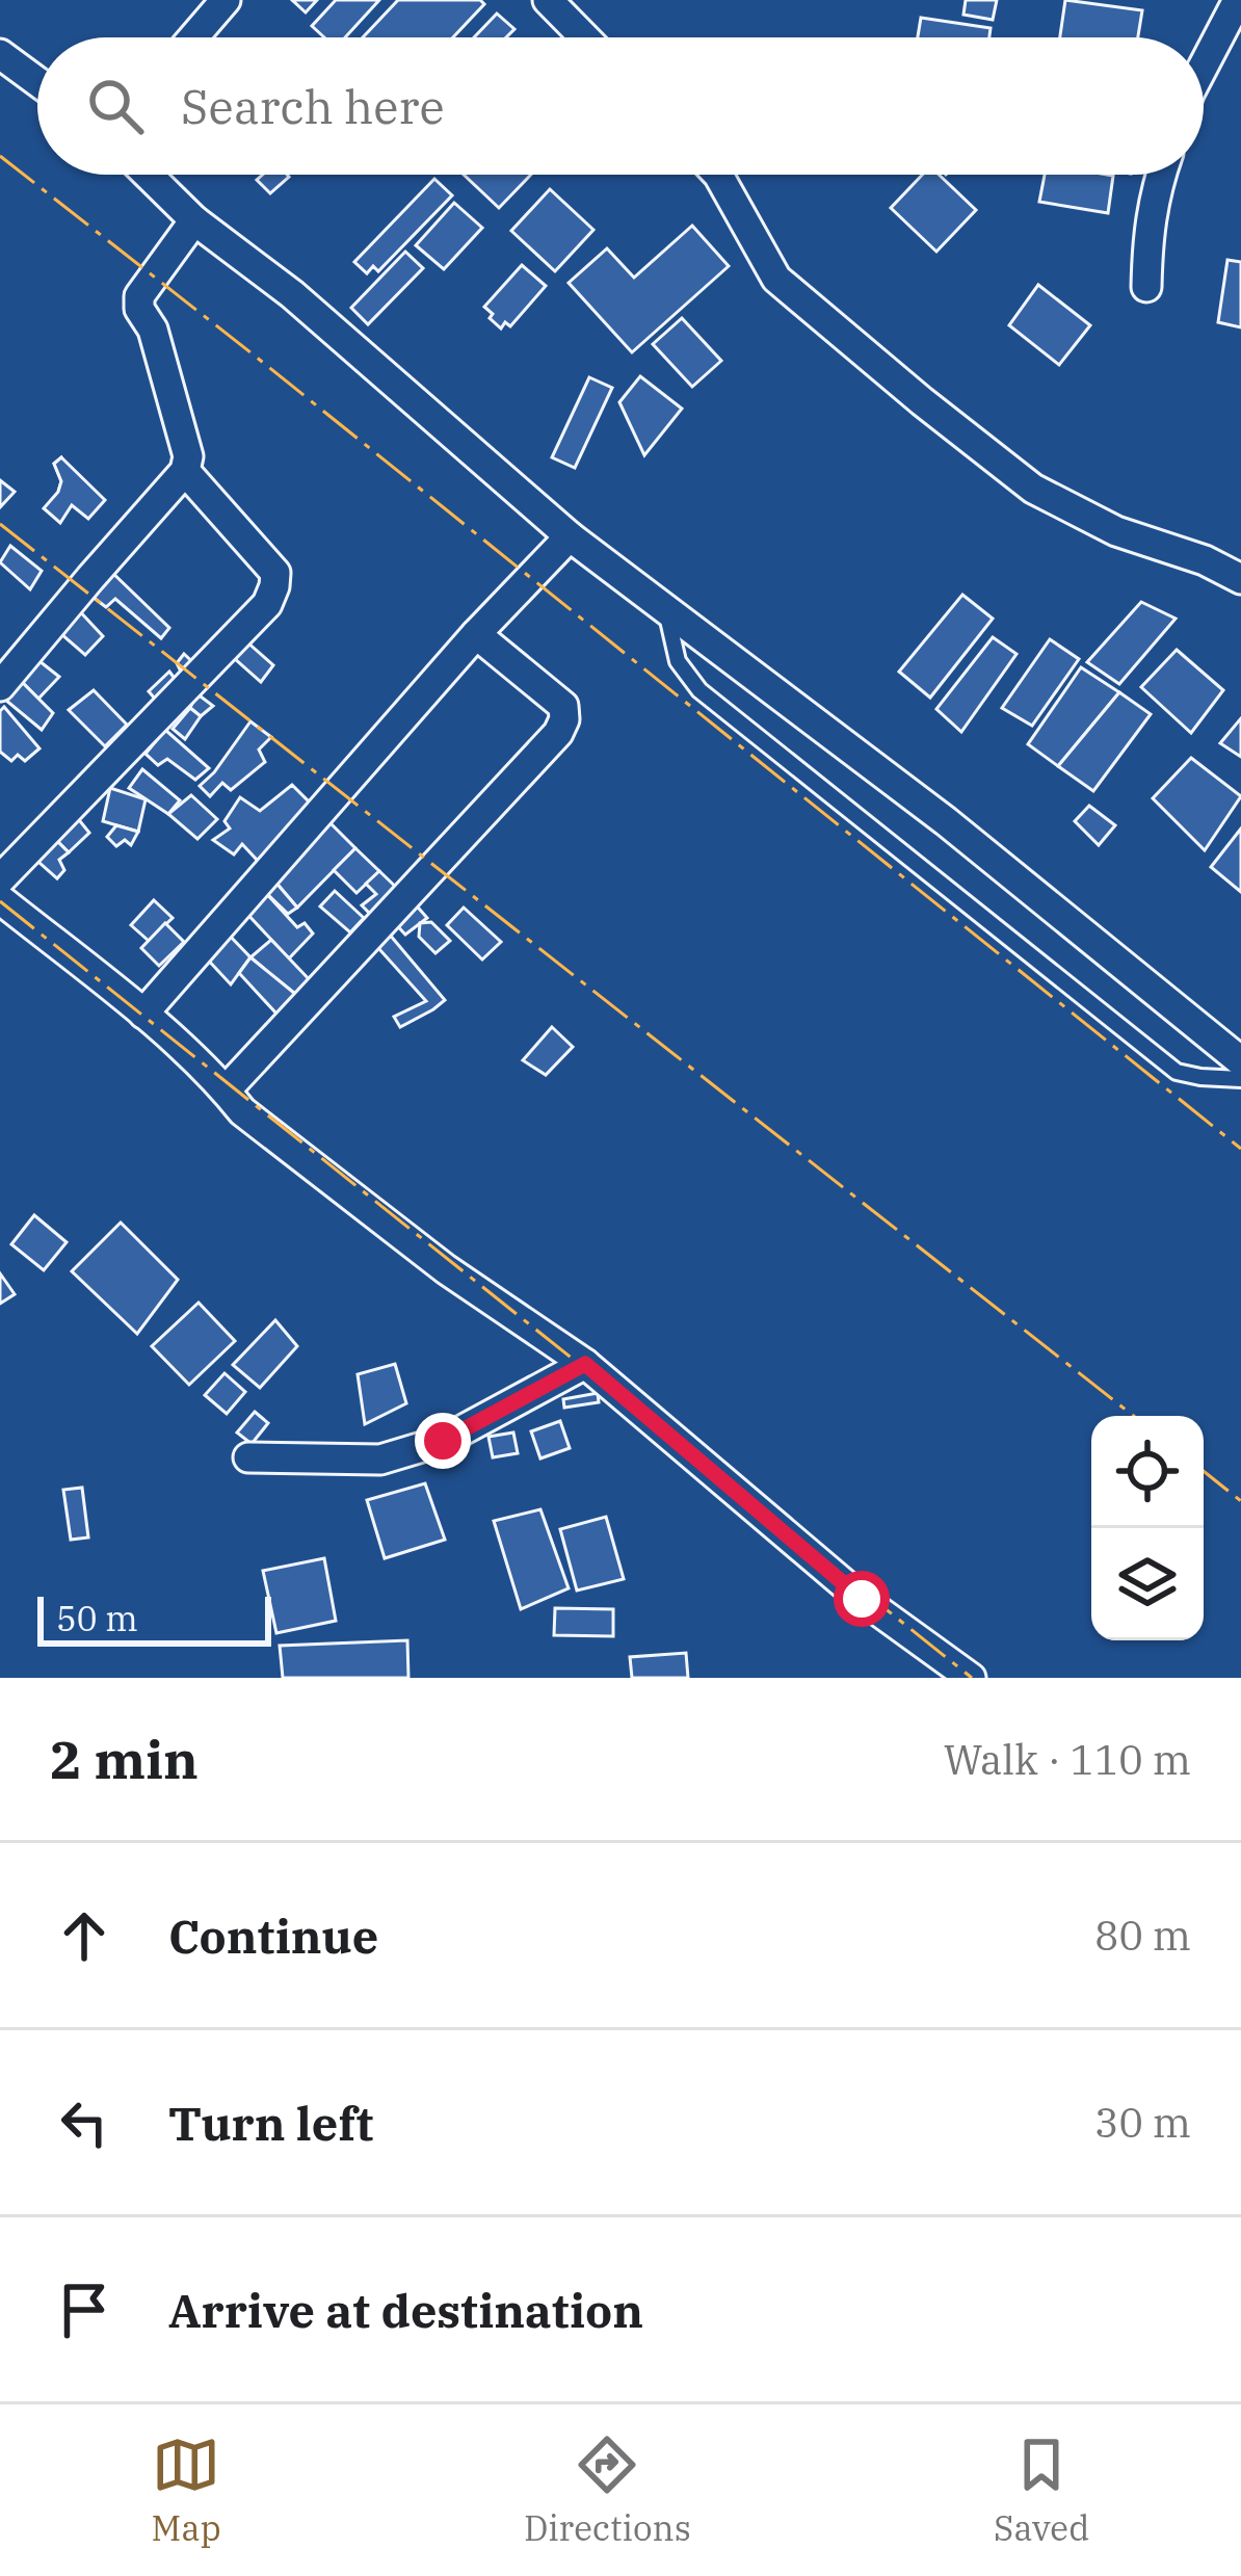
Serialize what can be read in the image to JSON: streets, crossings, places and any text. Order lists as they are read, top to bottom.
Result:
{
  "scale_bar": "50 m",
  "page": {
    "search": "Search here",
    "scale": "50 m",
    "heading": ["2 min", "Walk · 110 m"],
    "list": [
      ["Continue", "80 m"],
      ["Turn left", "30 m"],
      "Arrive at destination"
    ],
    "nav": ["Map", "Directions", "Saved"]
  }
}
